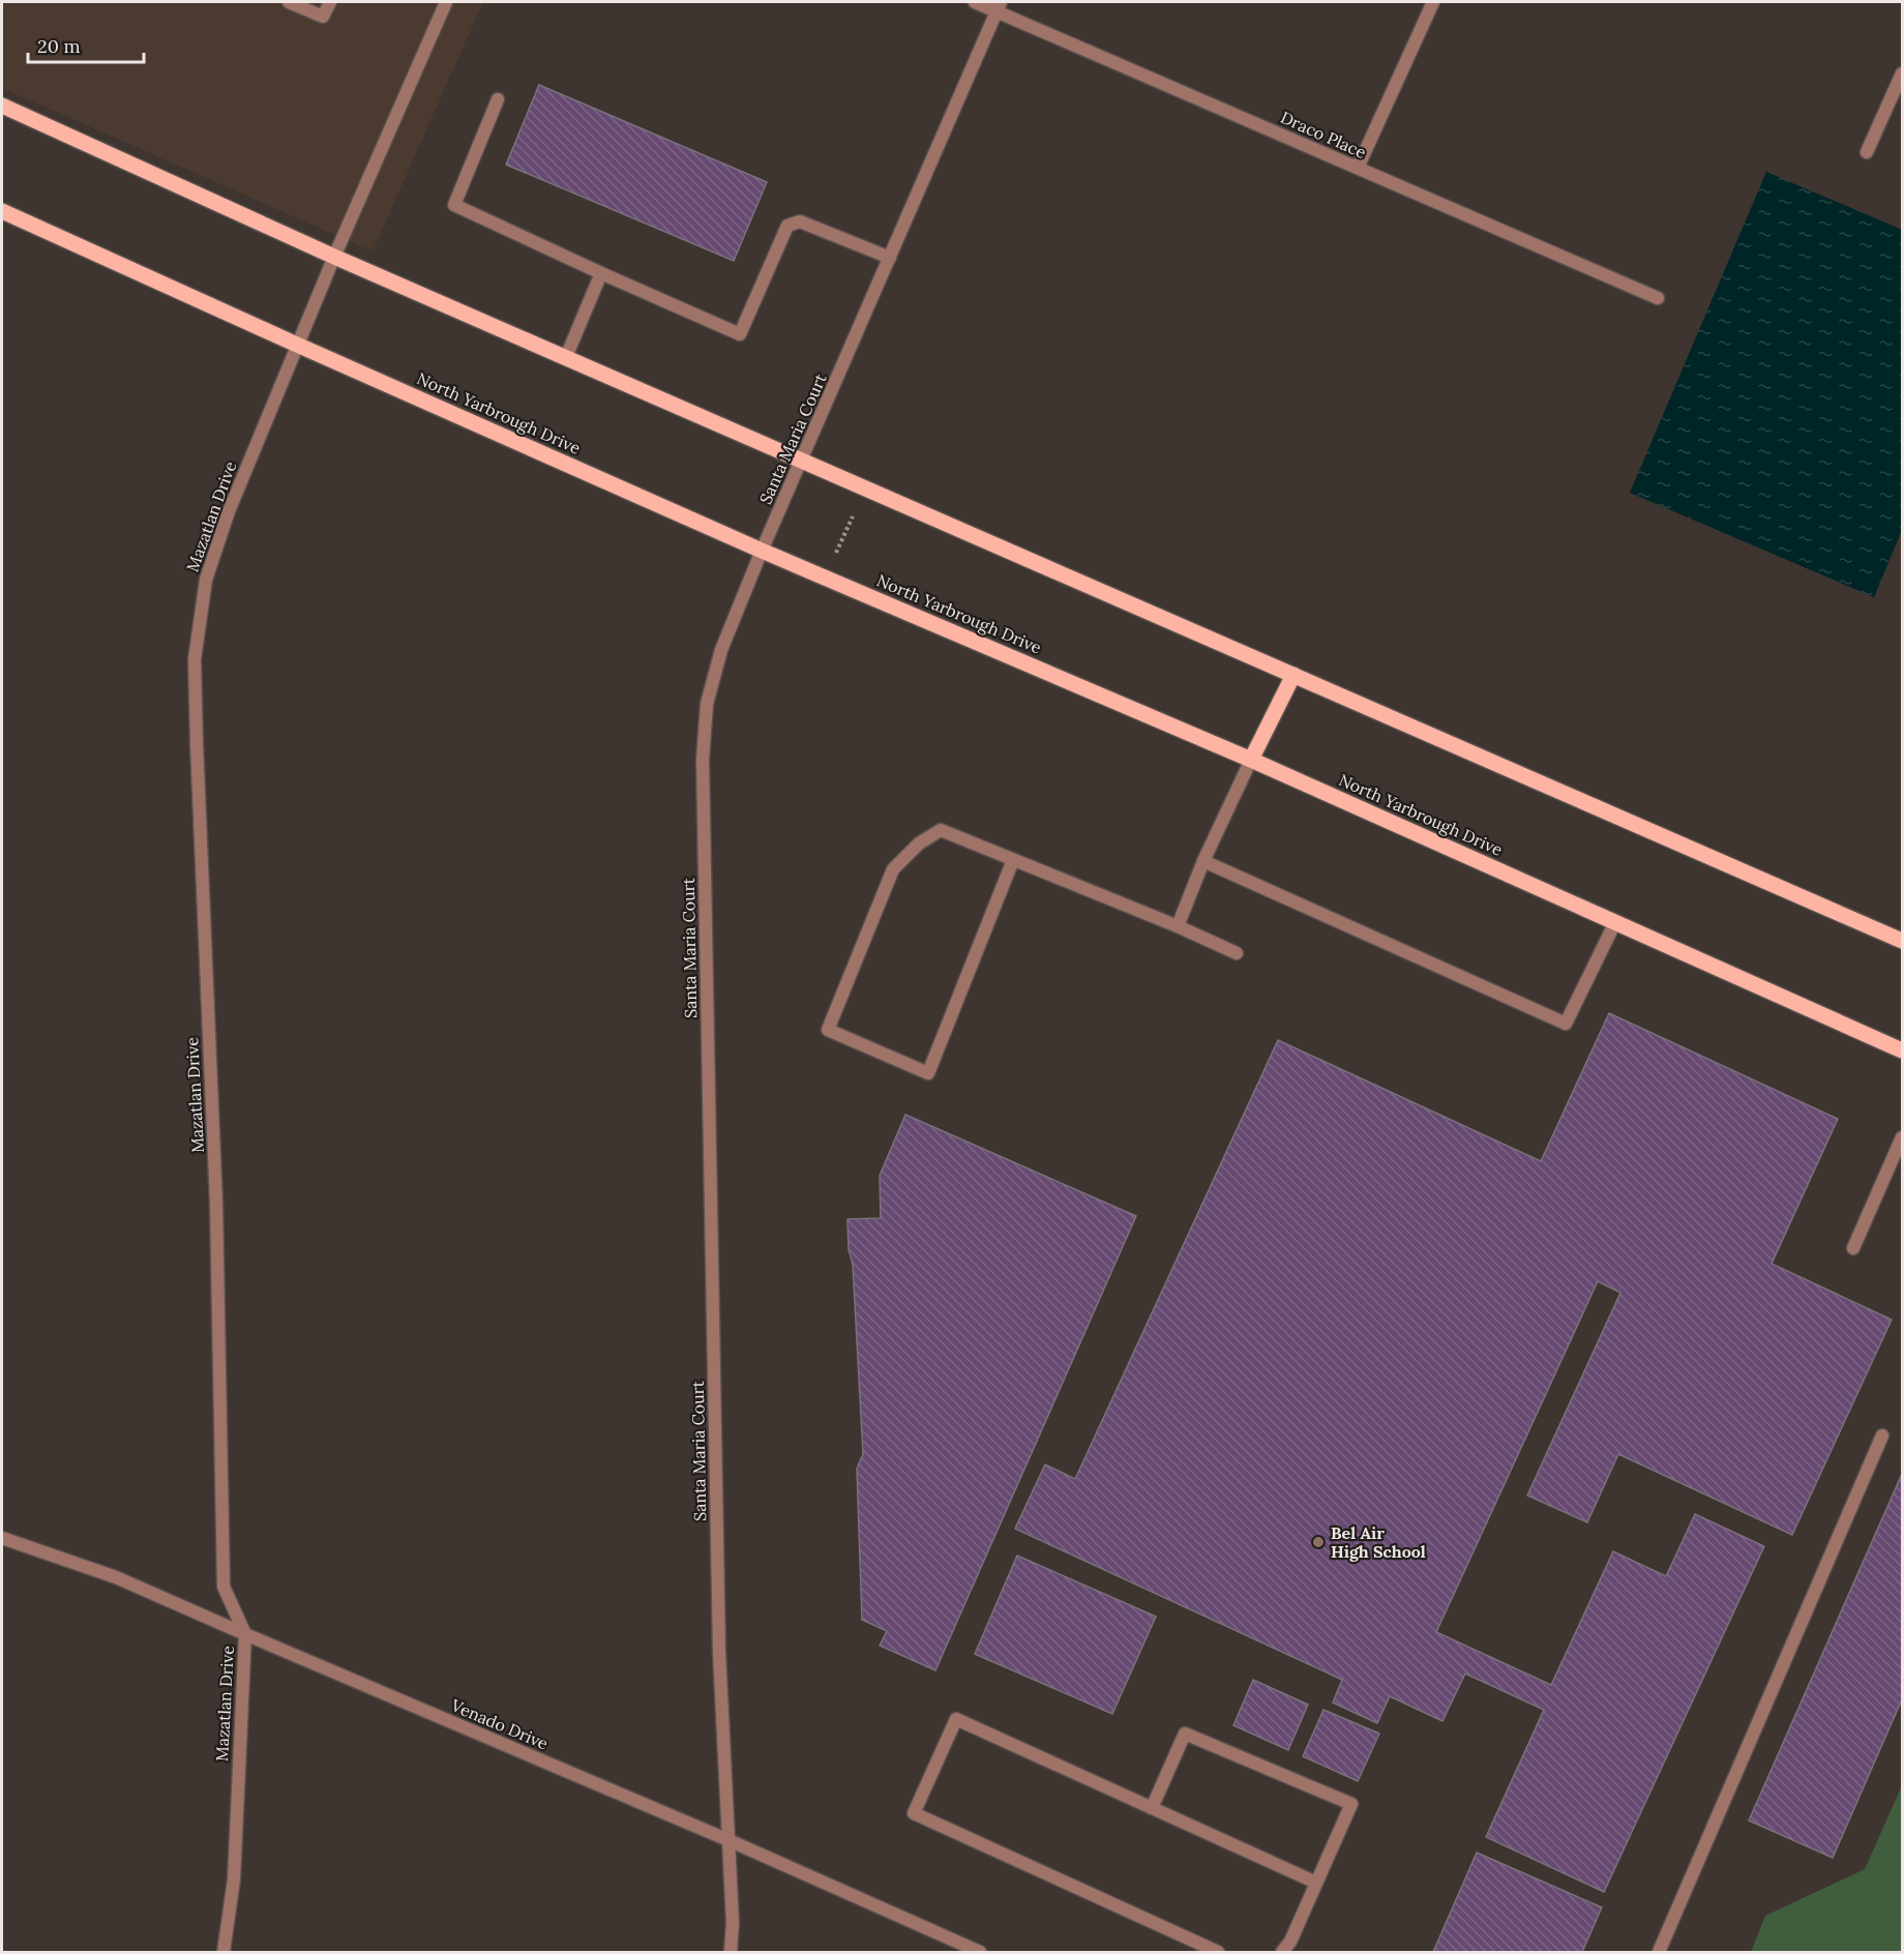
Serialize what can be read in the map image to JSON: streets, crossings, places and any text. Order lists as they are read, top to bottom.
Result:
{
  "streets": {
    "main road": ["North Yarbrough Drive"],
    "street": [
      "Draco Place",
      "Santa Maria Court",
      "Mazatlan Drive",
      "Venado Drive"
    ]
  },
  "crossings": [
    ["Draco Place", "Santa Maria Court"],
    ["North Yarbrough Drive", "Santa Maria Court"],
    ["North Yarbrough Drive", "Mazatlan Drive"],
    ["Santa Maria Court", "Venado Drive"],
    ["Mazatlan Drive", "Venado Drive"]
  ],
  "places": ["Bel Air High School"],
  "scale_bar": "20 m"
}
